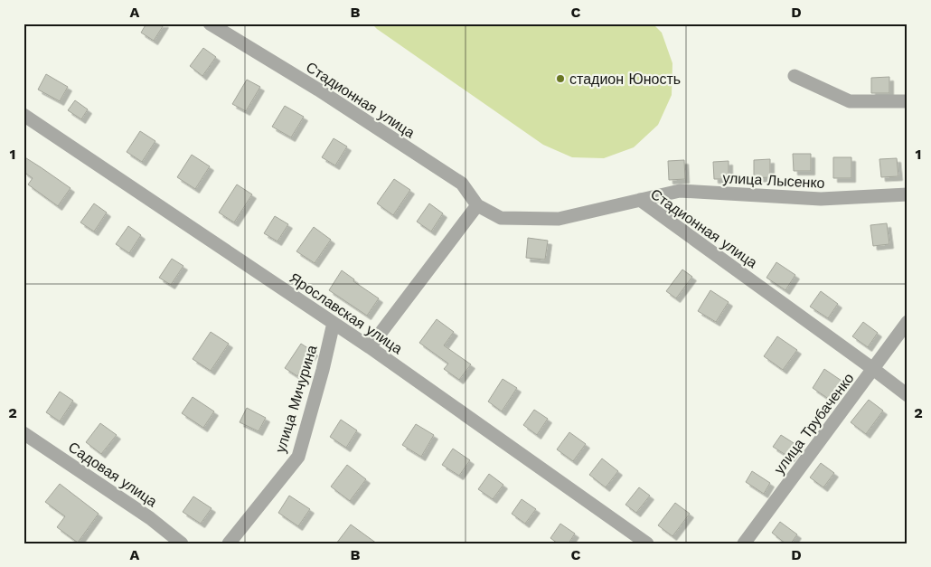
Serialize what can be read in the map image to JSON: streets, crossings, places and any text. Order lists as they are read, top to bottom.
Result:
{
  "streets": {
    "street": [
      "Стадионная улица",
      "улица Лысенко",
      "Ярославская улица",
      "улица Мичурина",
      "улица Трубаченко",
      "Садовая улица"
    ]
  },
  "crossings": [
    ["Стадионная улица", "улица Лысенко"],
    ["Стадионная улица", "улица Трубаченко"],
    ["Ярославская улица", "улица Мичурина"]
  ],
  "places": ["стадион Юность"],
  "grid": {
    "columns": [
      "A",
      "B",
      "C",
      "D"
    ],
    "rows": ["1", "2"]
  }
}
